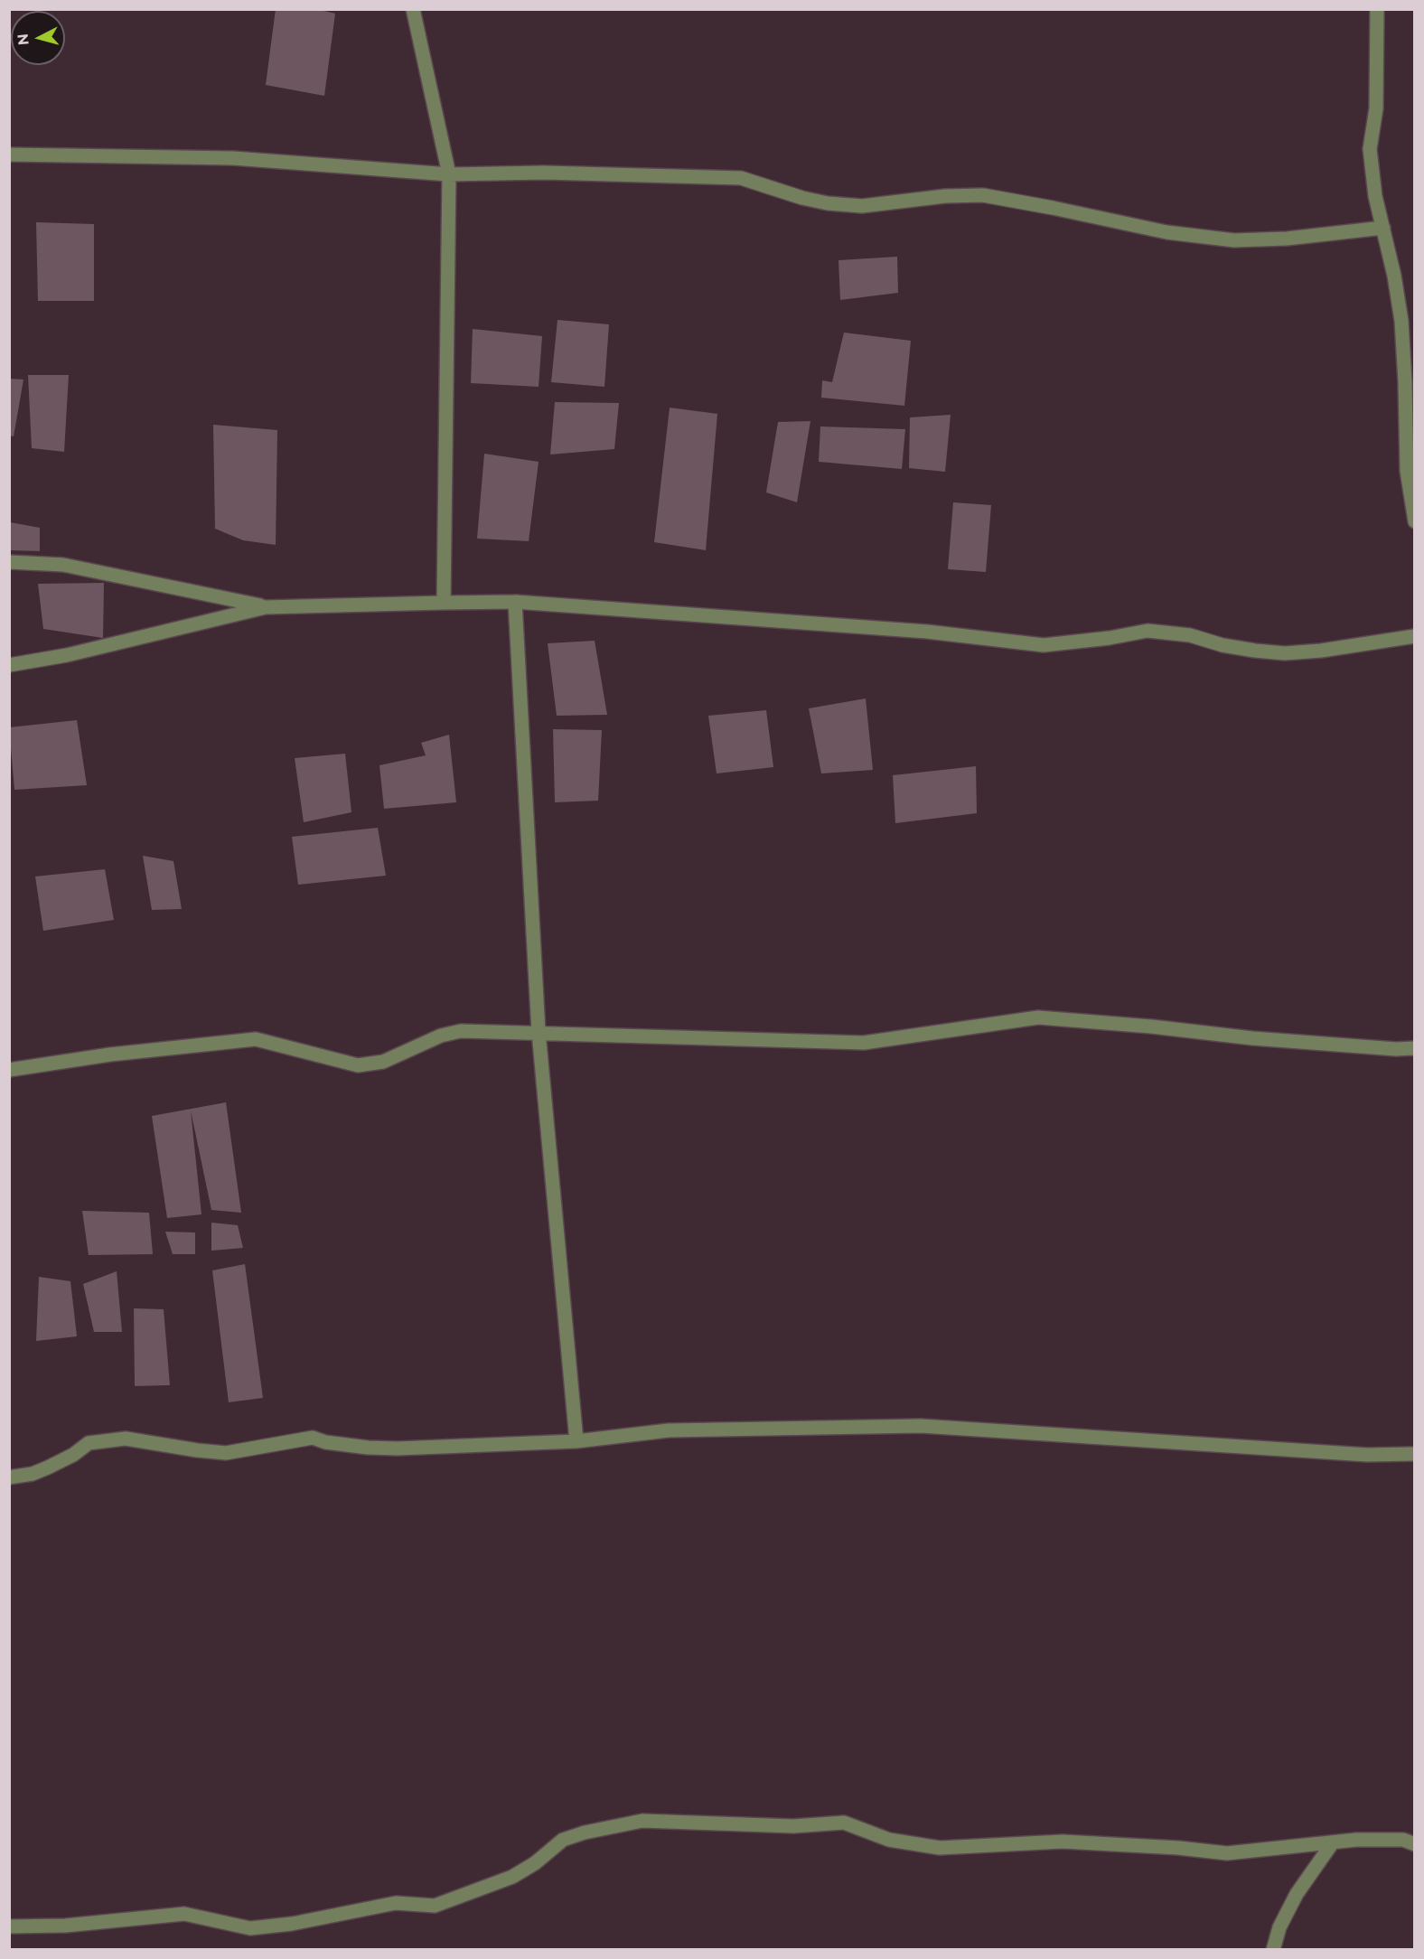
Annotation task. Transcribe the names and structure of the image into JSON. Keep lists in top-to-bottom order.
{
  "north": "left"
}
